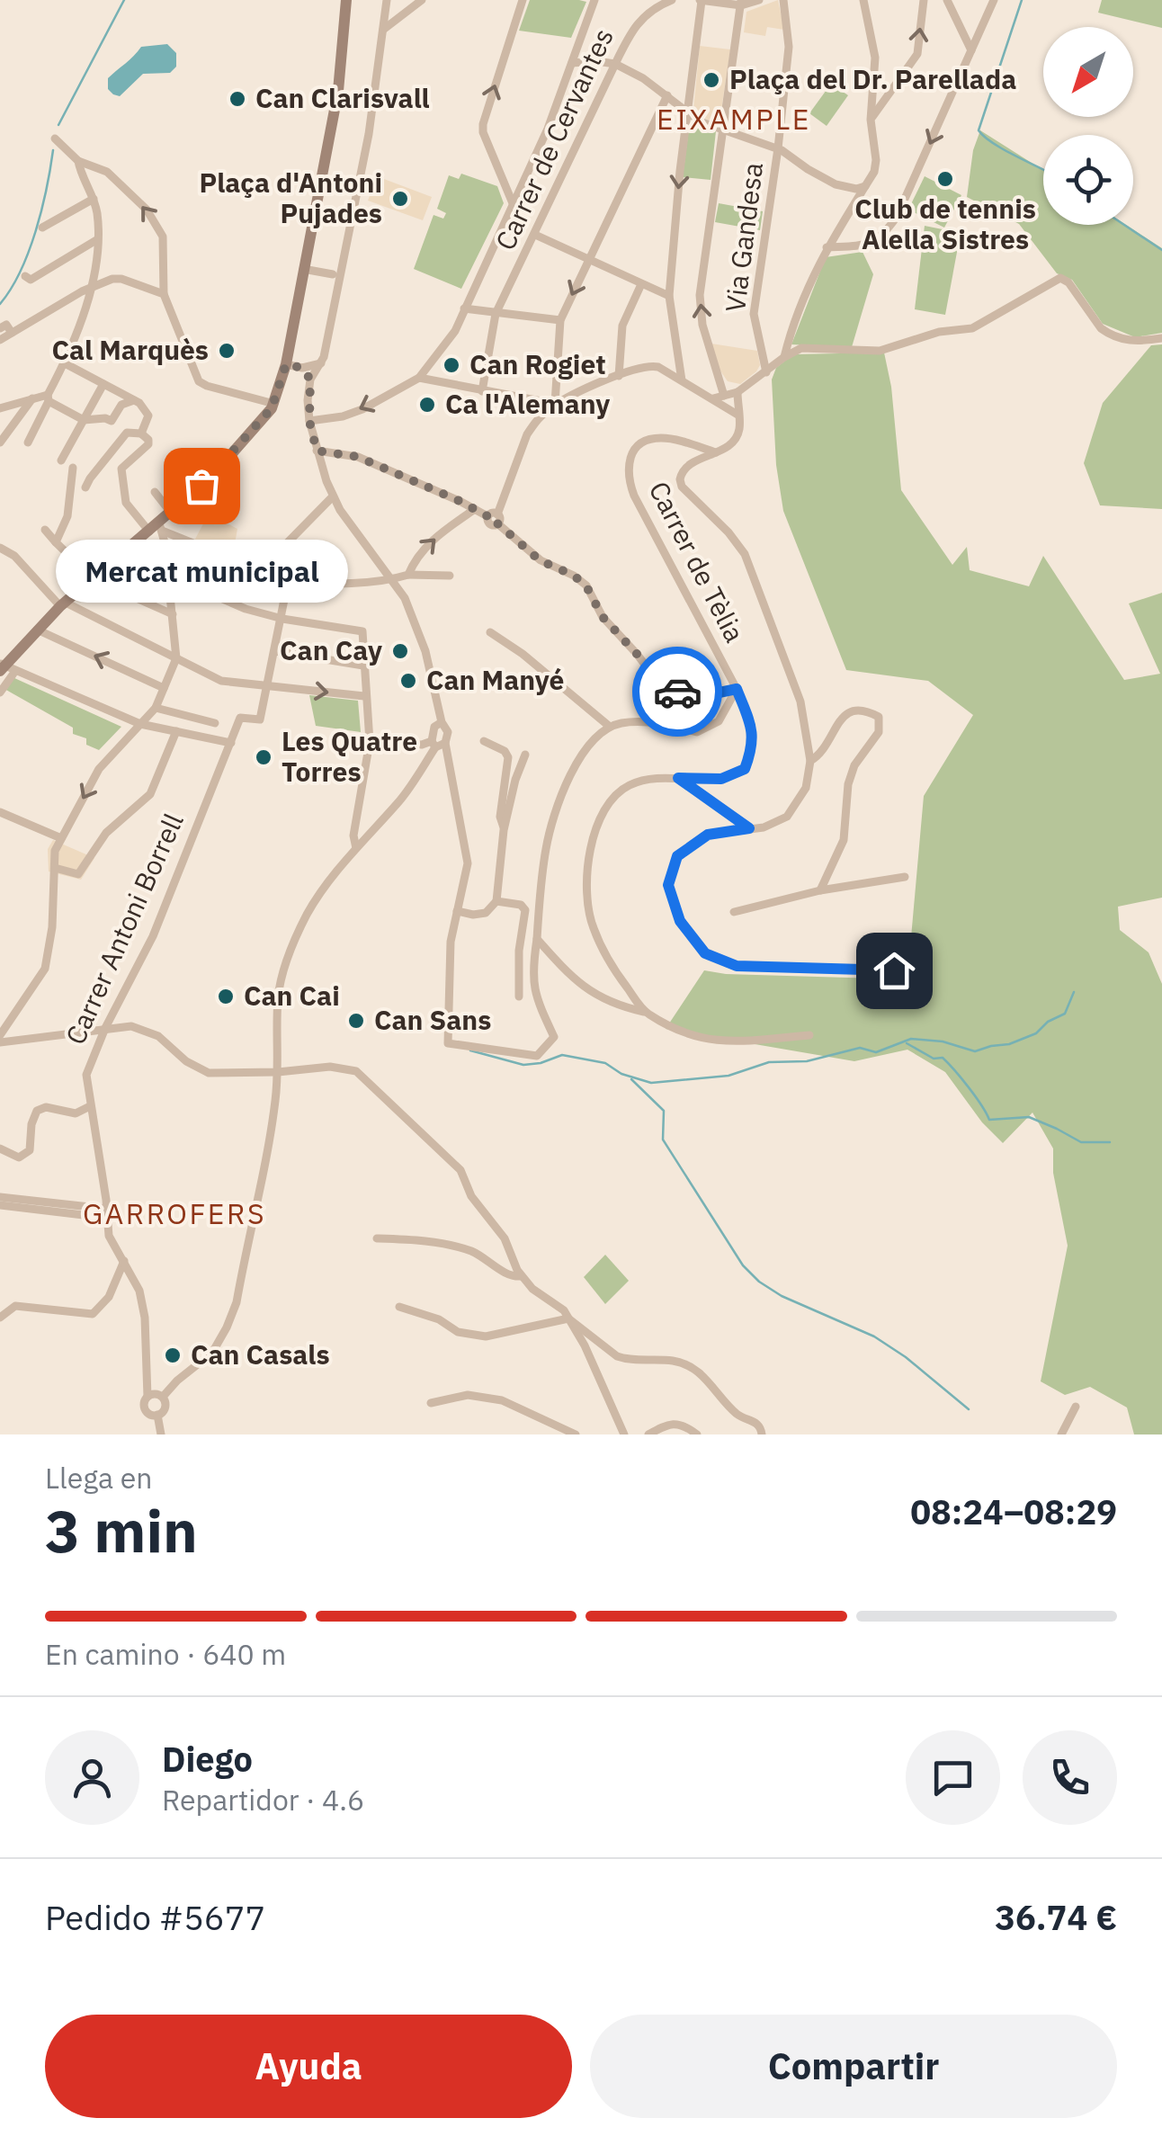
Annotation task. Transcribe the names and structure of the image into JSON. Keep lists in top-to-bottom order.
{
  "streets": {
    "street": [
      "Carrer de Cervantes",
      "Via Gandesa",
      "Carrer de Tèlia",
      "Carrer Antoni Borrell"
    ]
  },
  "districts": ["EIXAMPLE", "GARROFERS"],
  "places": [
    "Plaça del Dr. Parellada",
    "Can Clarisvall",
    "Club de tennis Alella Sistres",
    "Plaça d'Antoni Pujades",
    "Cal Marquès",
    "Can Rogiet",
    "Ca l'Alemany",
    "Mercat municipal",
    "Can Cay",
    "Can Manyé",
    "Les Quatre Torres",
    "Can Cai",
    "Can Sans",
    "Can Casals"
  ],
  "north": "bottom left",
  "page": {
    "bubble": "Mercat municipal",
    "heading": ["3 min", "Llega en", "08:24–08:29"],
    "panel": [
      "Diego",
      "Repartidor · 4.6",
      "Pedido #5677",
      "36.74 €"
    ],
    "bar": "En camino · 640 m",
    "buttons": ["Ayuda", "Compartir"]
  }
}
